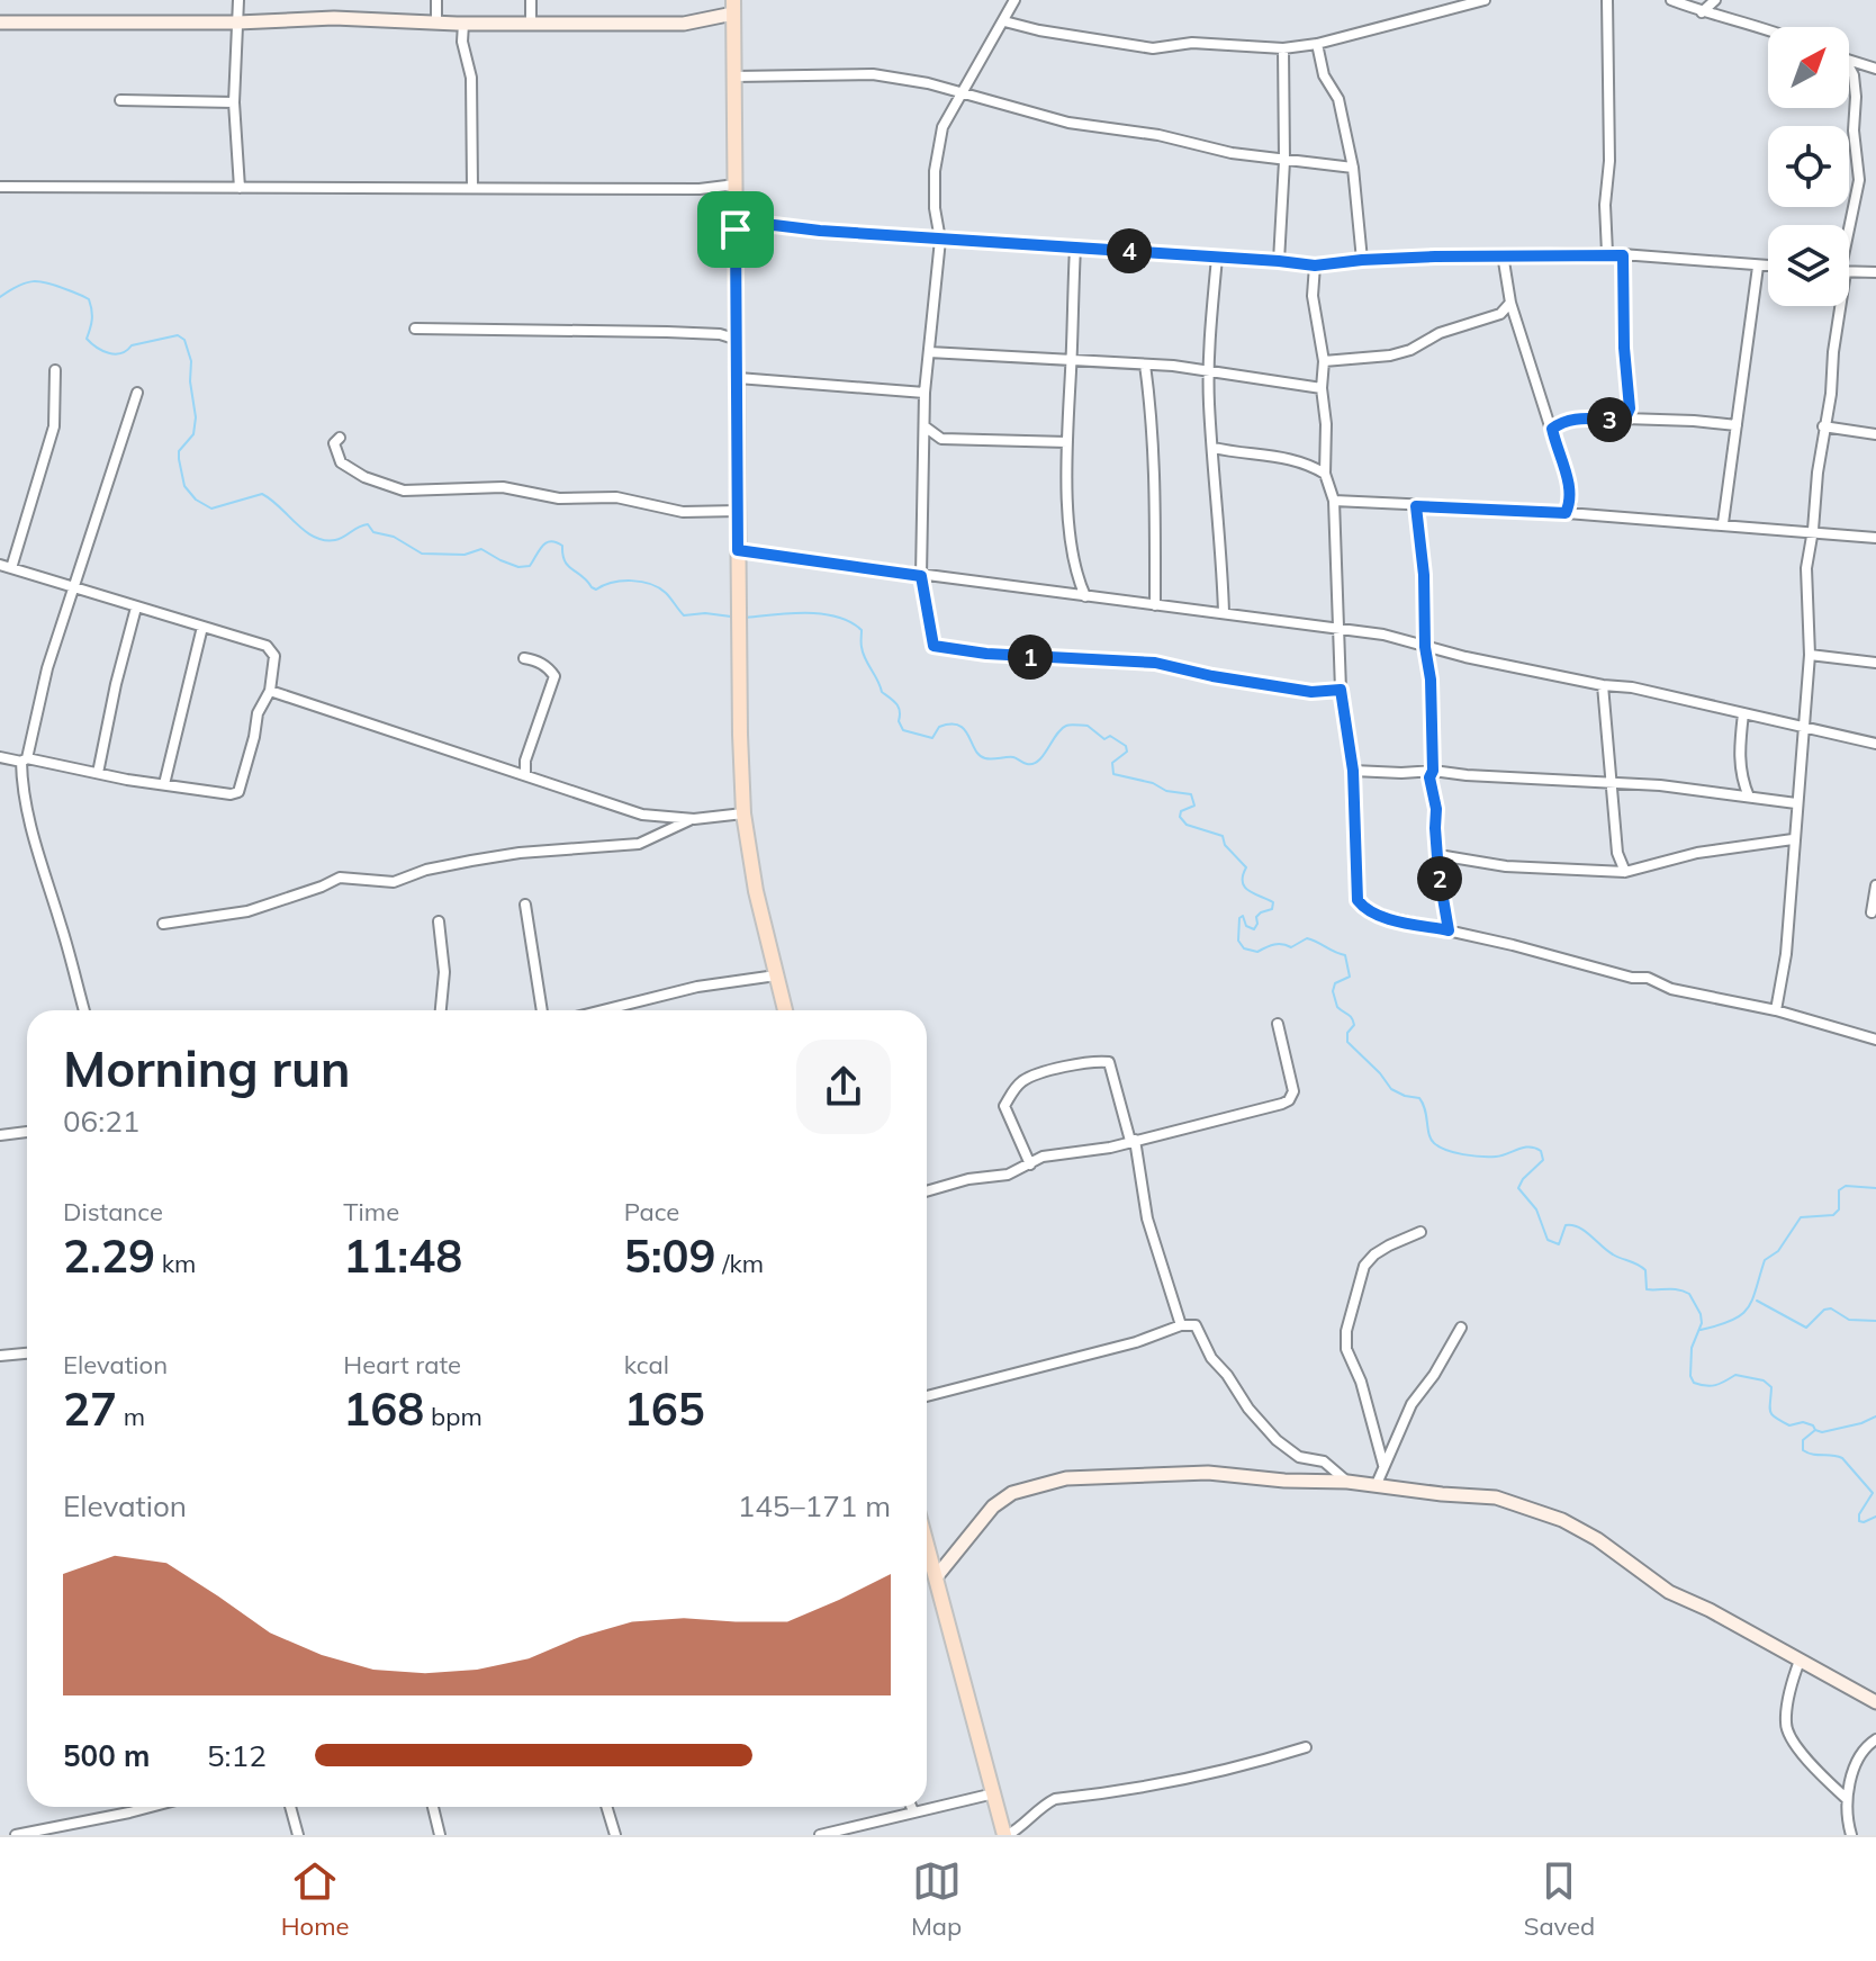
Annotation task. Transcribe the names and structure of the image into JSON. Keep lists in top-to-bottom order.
{
  "north": "top right",
  "page": {
    "pins": [
      "4",
      "3",
      "1",
      "2"
    ],
    "heading": ["Morning run", "06:21"],
    "stats": [
      ["Distance", "2.29 km"],
      ["Time", "11:48"],
      ["Pace", "5:09 /km"],
      ["Elevation", "27 m"],
      ["Heart rate", "168 bpm"],
      ["kcal", "165"]
    ],
    "chart": ["Elevation", "145–171 m"],
    "list": [
      {
        "name": "500 m",
        "note": "5:12"
      }
    ],
    "tabs": ["Home", "Map", "Saved"]
  }
}
